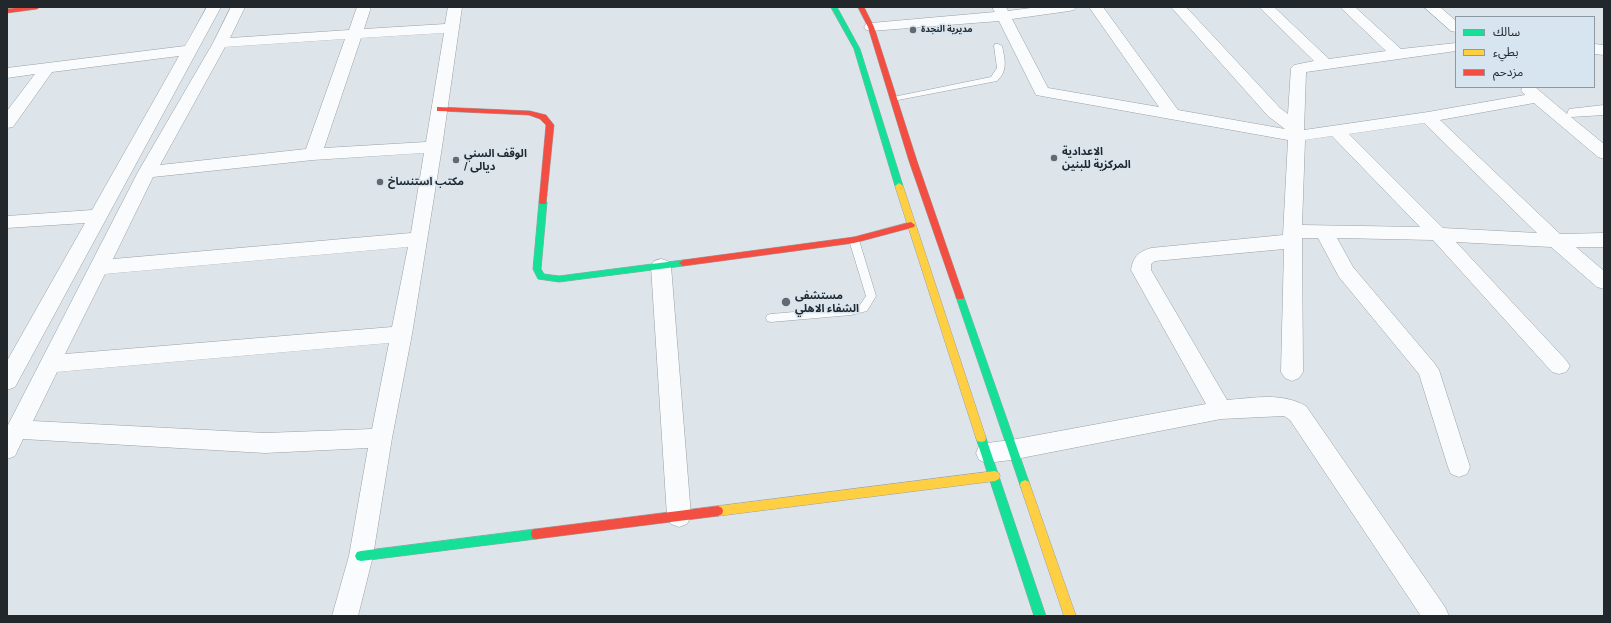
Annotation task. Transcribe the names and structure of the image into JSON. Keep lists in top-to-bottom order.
{
  "places": [
    "مديرية النجدة",
    "الاعدادية المركزية للبنين",
    "الوقف السني / ديالى",
    "مكتب استنساخ",
    "مستشفى الشفاء الاهلي"
  ],
  "legend": ["سالك", "بطيء", "مزدحم"]
}
